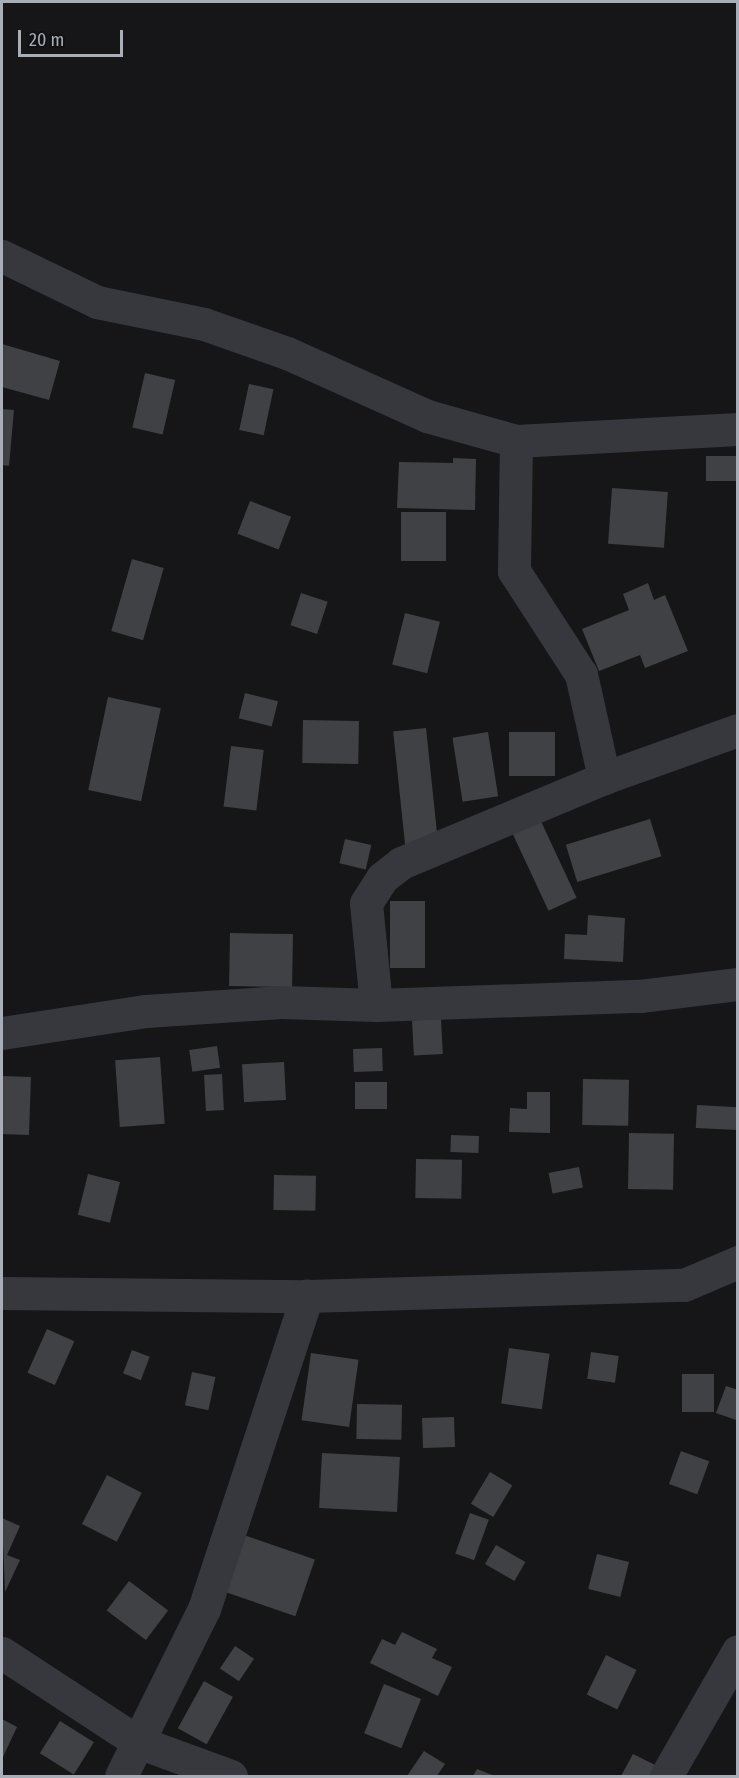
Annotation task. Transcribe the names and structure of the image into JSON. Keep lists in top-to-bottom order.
{
  "scale_bar": "20 m"
}
